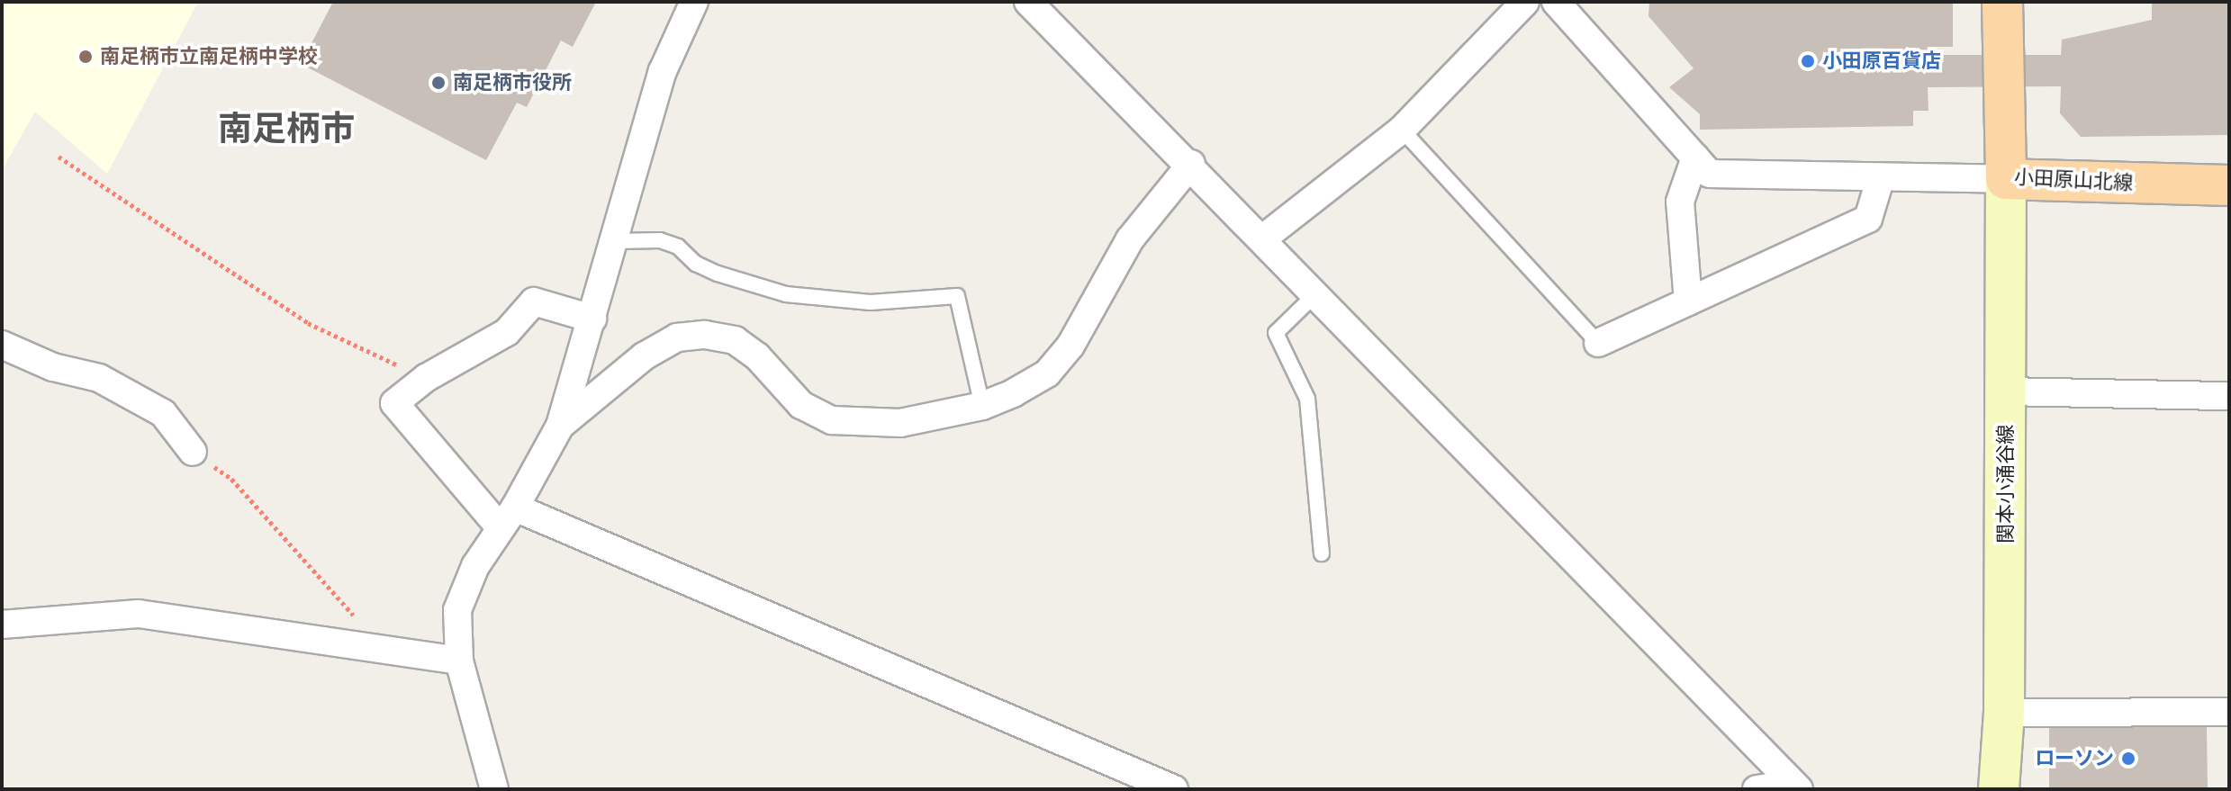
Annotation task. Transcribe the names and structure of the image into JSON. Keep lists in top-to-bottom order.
{
  "streets": {
    "main road": ["小田原山北線", "関本小涌谷線"]
  },
  "crossings": [
    ["小田原山北線", "関本小涌谷線"]
  ],
  "districts": ["南足柄市"],
  "places": [
    "南足柄市立南足柄中学校",
    "小田原百貨店",
    "南足柄市役所",
    "ローソン"
  ]
}
